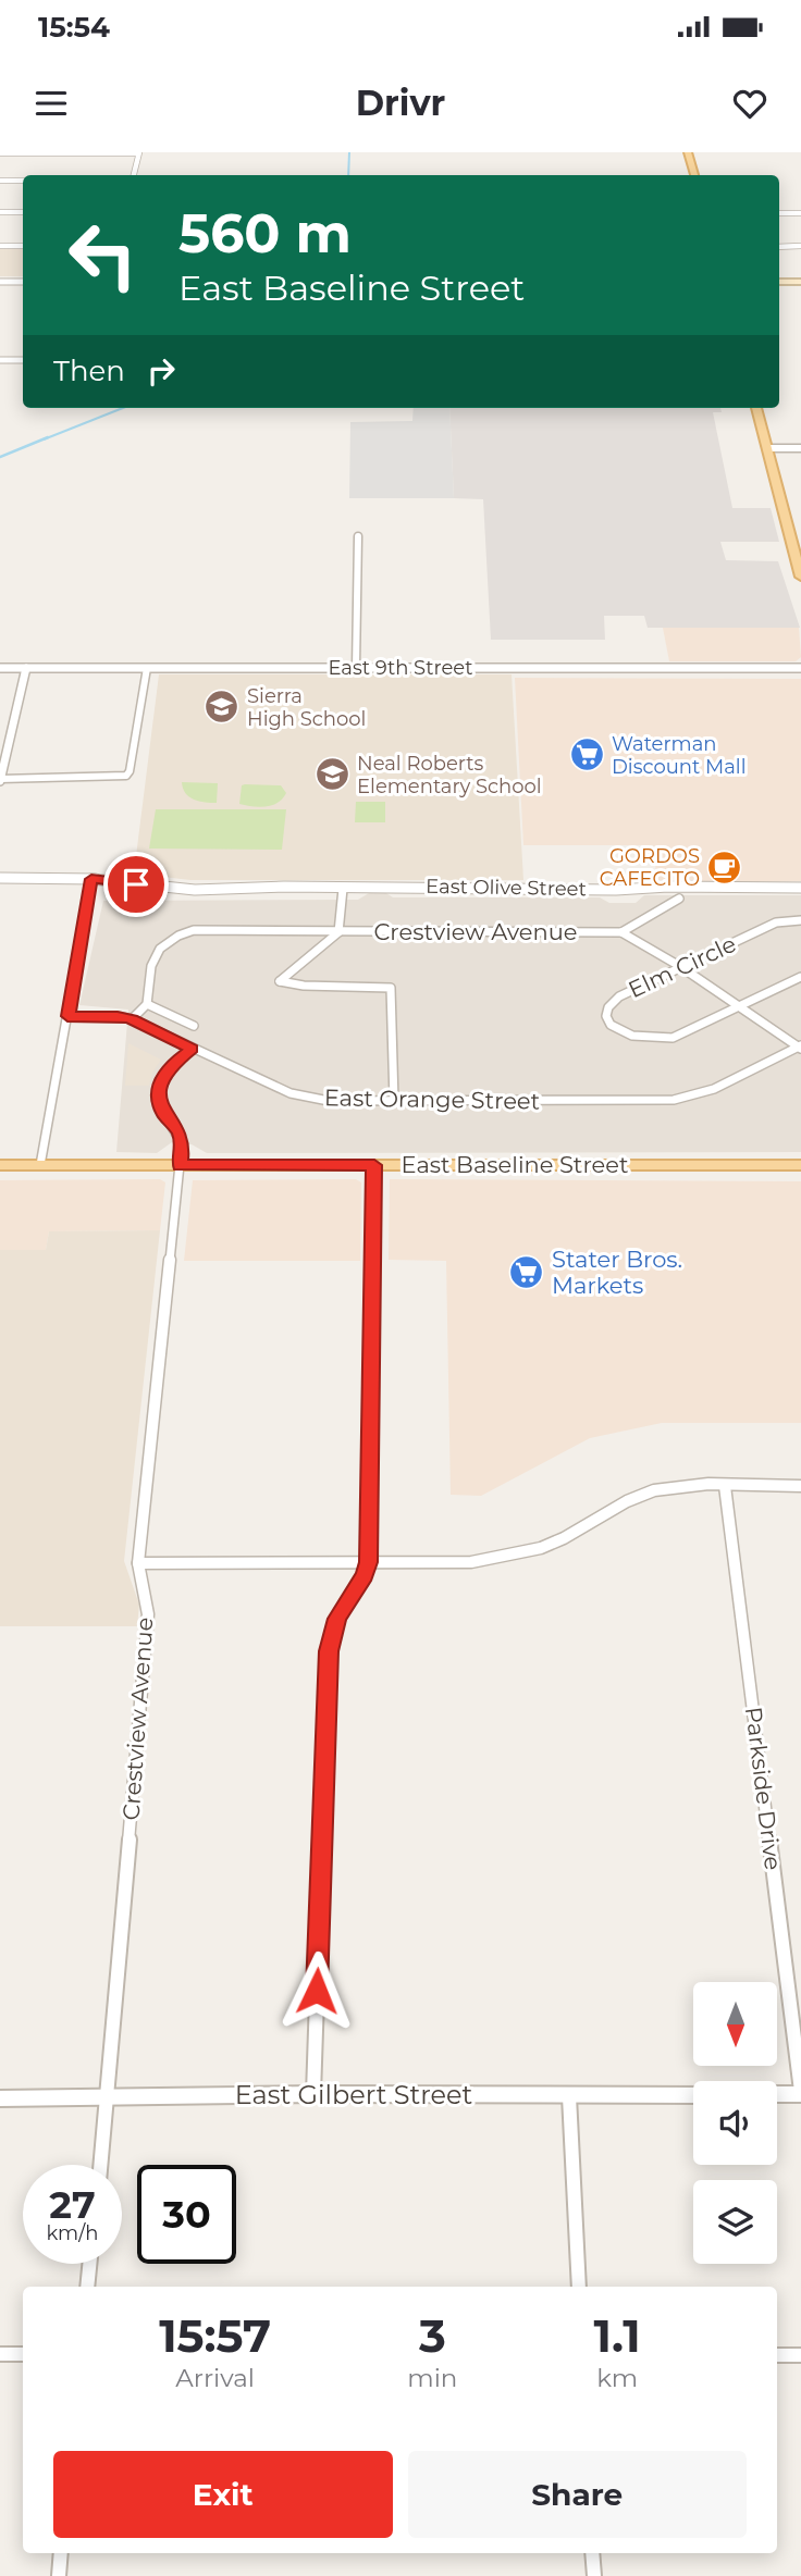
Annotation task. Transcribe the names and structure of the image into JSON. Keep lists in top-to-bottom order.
{
  "streets": {
    "main road": ["East Baseline Street"],
    "street": [
      "East 9th Street",
      "East Olive Street",
      "Crestview Avenue",
      "Elm Circle",
      "East Orange Street",
      "Parkside Drive",
      "East Gilbert Street"
    ]
  },
  "crossings": [
    ["Crestview Avenue", "East Orange Street"],
    ["Crestview Avenue", "East Baseline Street"],
    ["Crestview Avenue", "East Gilbert Street"]
  ],
  "places": {
    "school or university": ["Sierra High School", "Neal Roberts Elementary School"],
    "supermarket": ["Waterman Discount Mall", "Stater Bros. Markets"],
    "cafe": ["GORDOS CAFECITO"]
  },
  "north": "bottom",
  "page": {
    "status": "15:54",
    "header": "Drivr",
    "turn": ["560 m", "East Baseline Street"],
    "then": "Then",
    "speed": "27 km/h",
    "limit": "30",
    "eta": [
      "15:57",
      "Arrival",
      "3",
      "min",
      "1.1",
      "km"
    ],
    "buttons": ["Exit", "Share"]
  }
}
